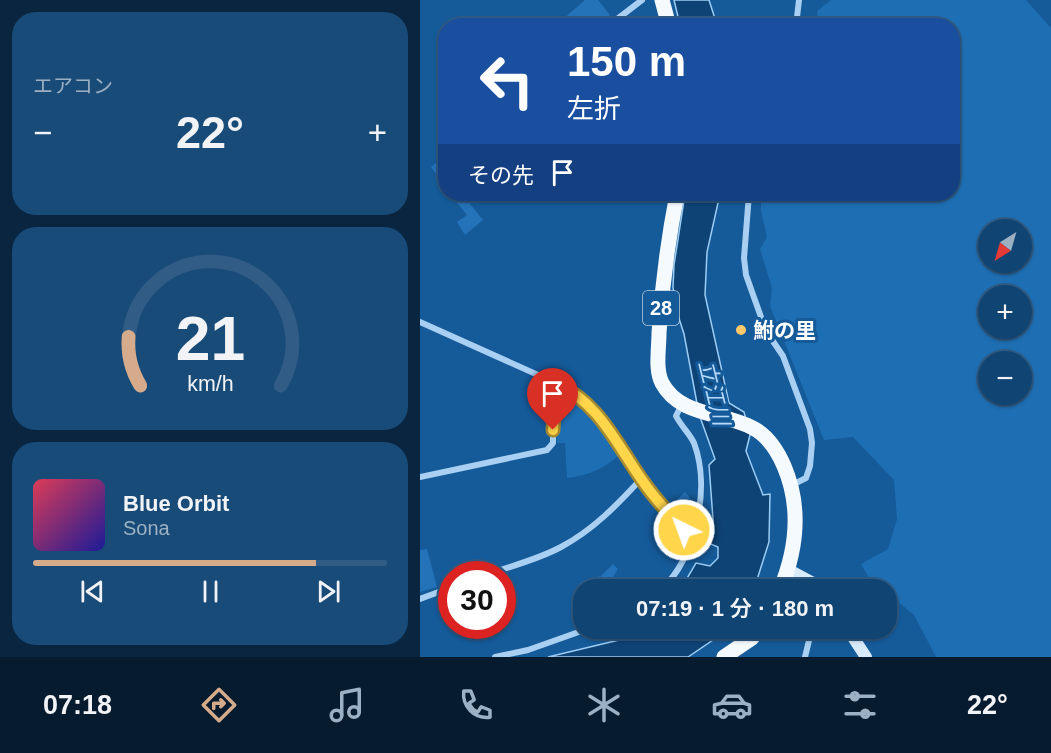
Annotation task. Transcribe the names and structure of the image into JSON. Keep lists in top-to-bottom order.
{
  "streets": {
    "main road": ["28"]
  },
  "water": ["立江川"],
  "places": ["鮒の里"],
  "north": "bottom left",
  "page": {
    "tile": "エアコン",
    "turn": ["150 m", "左折"],
    "heat": ["−", "22°", "+"],
    "then": "その先",
    "map_buttons": ["+", "−"],
    "song": ["Blue Orbit", "Sona"],
    "limit": "30",
    "trip": "07:19 · 1 分 · 180 m",
    "tabs": ["07:18", "22°"],
    "gauge": ["21", "km/h"]
  }
}
